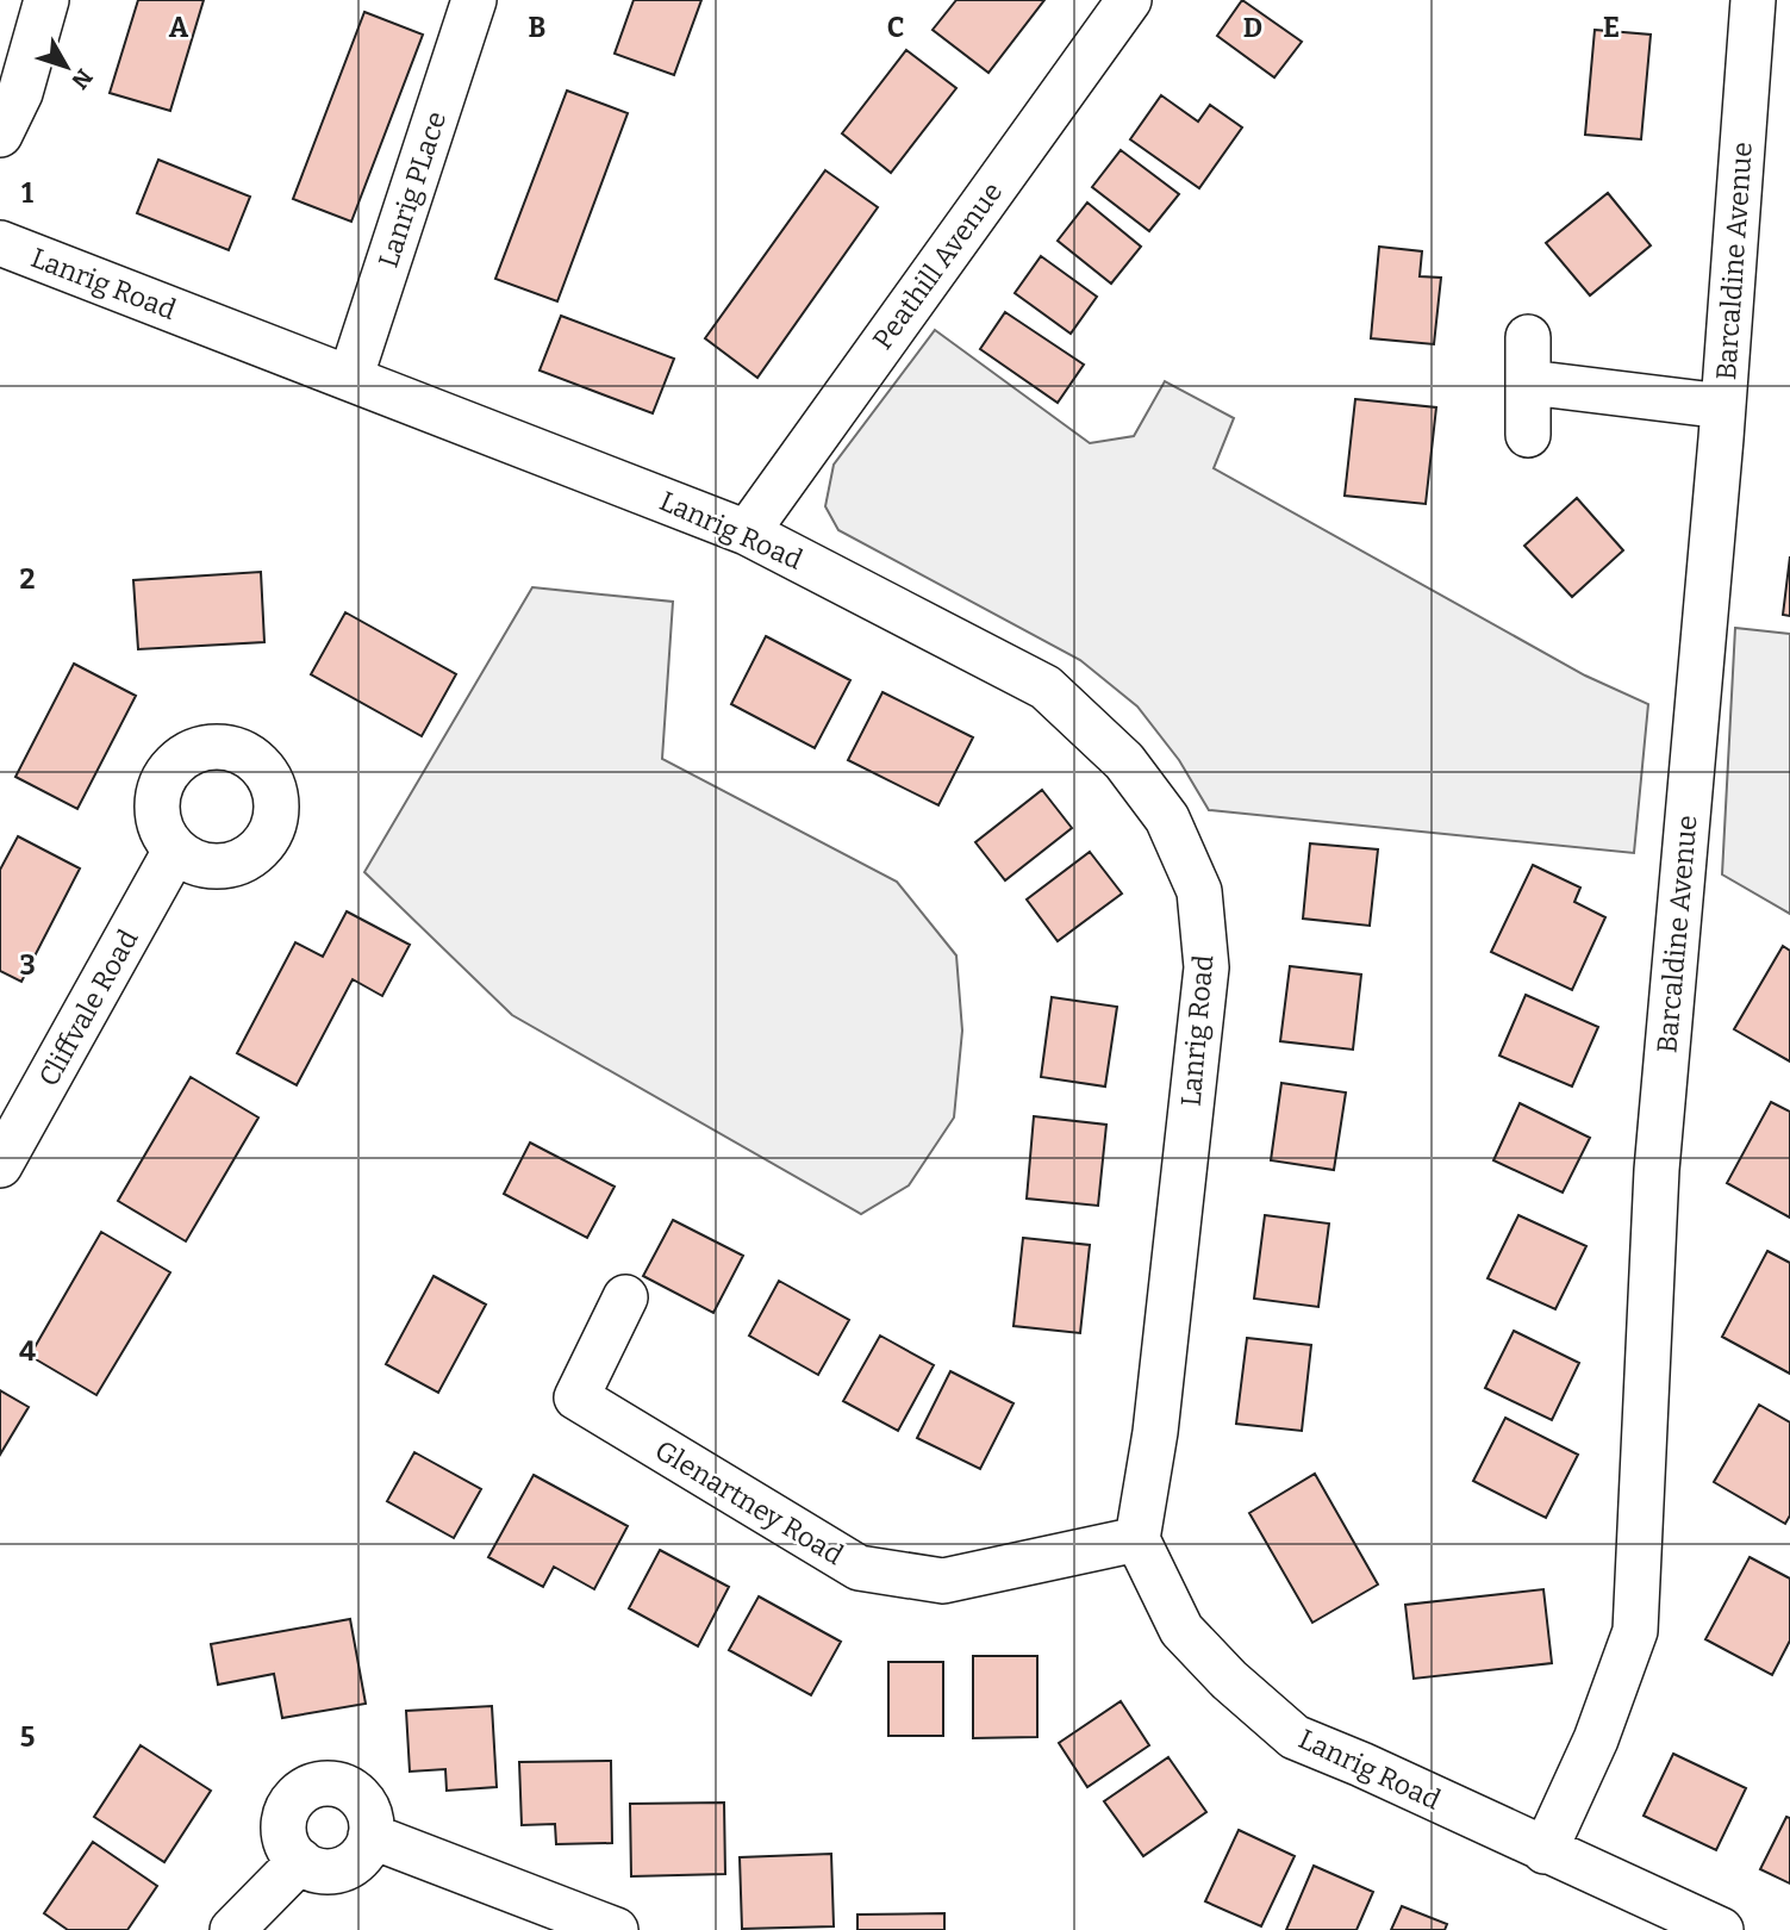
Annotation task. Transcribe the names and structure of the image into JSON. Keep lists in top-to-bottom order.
{
  "streets": {
    "street": [
      "Lanrig PLace",
      "Barcaldine Avenue",
      "Peathill Avenue",
      "Lanrig Road",
      "Cliffvale Road",
      "Glenartney Road"
    ]
  },
  "crossings": [
    ["Lanrig PLace", "Lanrig Road"],
    ["Barcaldine Avenue", "Lanrig Road"],
    ["Peathill Avenue", "Lanrig Road"],
    ["Lanrig Road", "Glenartney Road"]
  ],
  "north": "bottom right",
  "grid": {
    "columns": [
      "A",
      "B",
      "C",
      "D",
      "E"
    ],
    "rows": [
      "1",
      "2",
      "3",
      "4",
      "5"
    ]
  }
}
